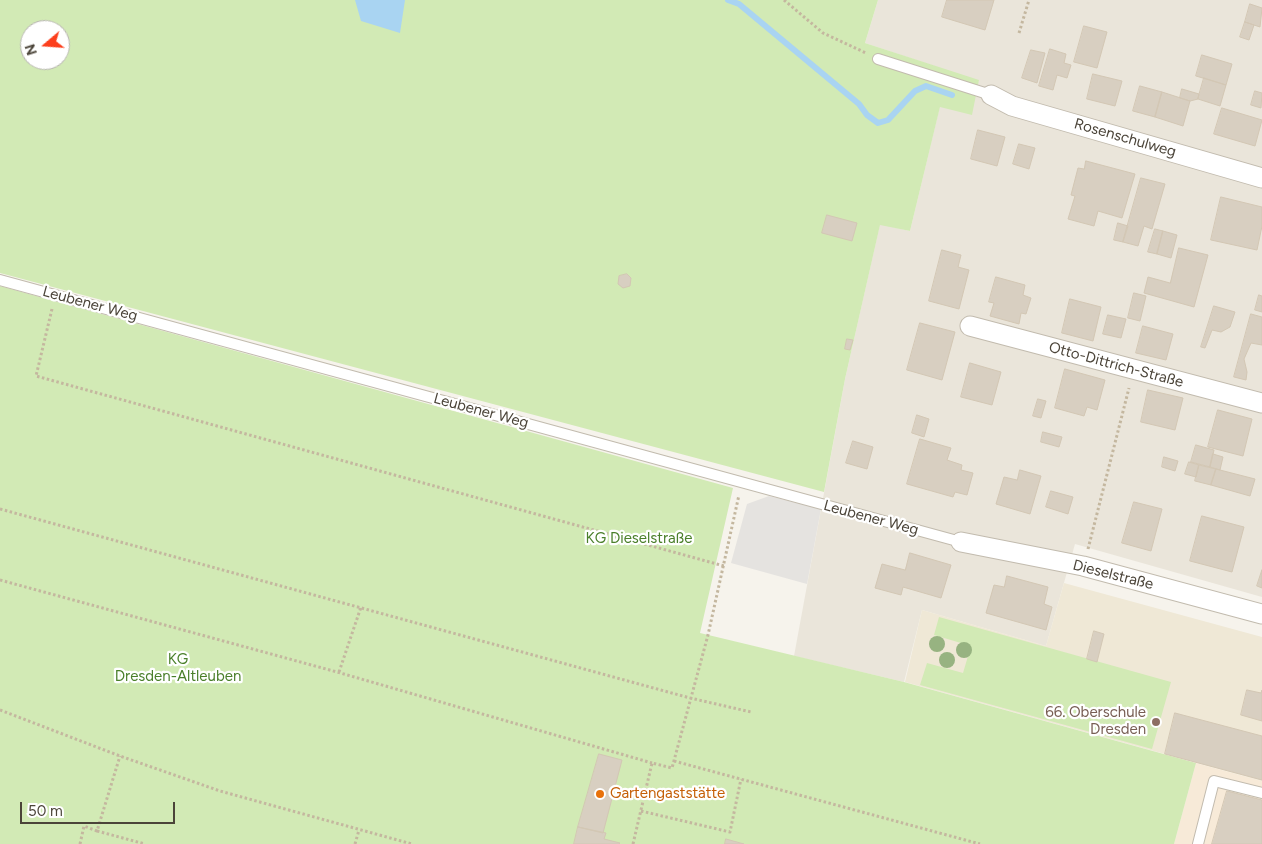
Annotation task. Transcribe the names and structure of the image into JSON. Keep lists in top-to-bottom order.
{
  "streets": {
    "street": ["Rosenschulweg", "Otto-Dittrich-Straße", "Dieselstraße"],
    "lane": ["Leubener Weg"]
  },
  "crossings": [
    ["Leubener Weg", "Dieselstraße"]
  ],
  "parks": ["KG Dieselstraße", "KG Dresden-Altleuben"],
  "places": ["66. Oberschule Dresden", "Gartengaststätte"],
  "scale_bar": "50 m",
  "north": "left"
}
